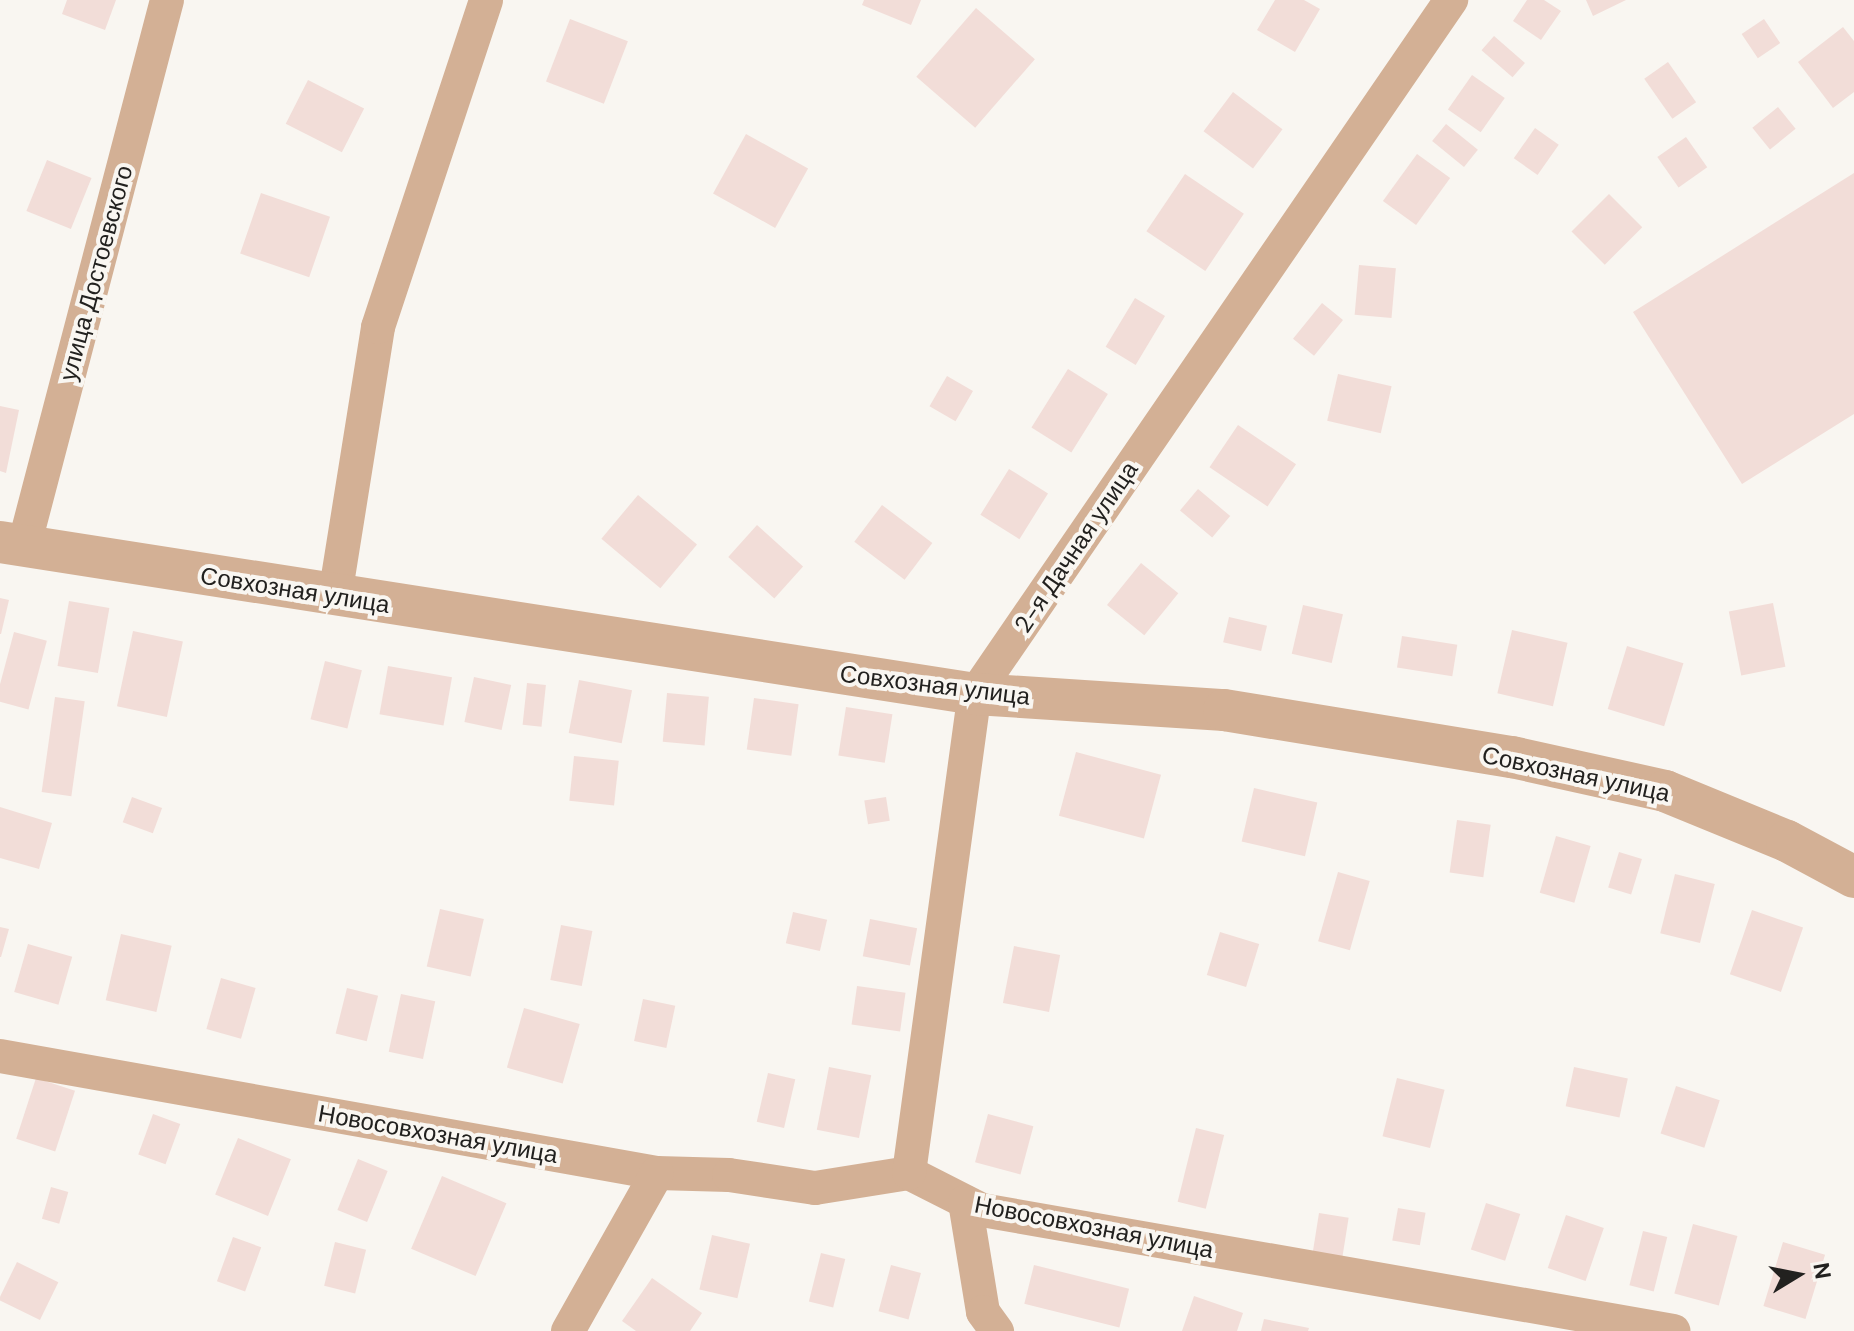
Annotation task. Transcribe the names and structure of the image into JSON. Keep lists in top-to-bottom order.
{
  "streets": {
    "street": [
      "улица Достоевского",
      "2-я Дачная улица",
      "Совхозная улица",
      "Новосовхозная улица"
    ]
  },
  "crossings": [
    ["улица Достоевского", "Совхозная улица"],
    ["2-я Дачная улица", "Совхозная улица"],
    ["2-я Дачная улица", "Новосовхозная улица"]
  ],
  "north": "right"
}
